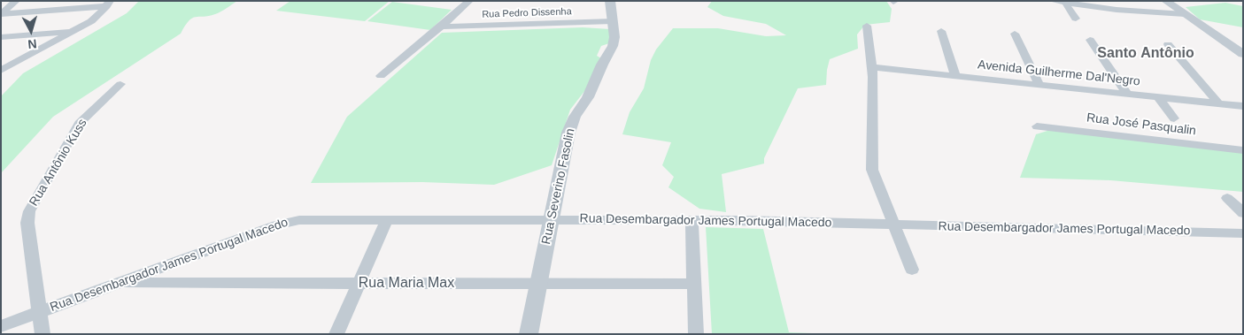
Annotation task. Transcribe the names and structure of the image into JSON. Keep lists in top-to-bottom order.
{
  "streets": {
    "street": [
      "Rua Pedro Dissenha",
      "Avenida Guilherme Dal'Negro",
      "Rua José Pasqualin",
      "Rua Antônio Kuss",
      "Rua Severino Fasolin",
      "Rua Desembargador James Portugal Macedo",
      "Rua Maria Max"
    ]
  },
  "crossings": [
    ["Rua Pedro Dissenha", "Rua Severino Fasolin"],
    ["Rua Antônio Kuss", "Rua Desembargador James Portugal Macedo"],
    ["Rua Severino Fasolin", "Rua Desembargador James Portugal Macedo"],
    ["Rua Severino Fasolin", "Rua Maria Max"],
    ["Rua Desembargador James Portugal Macedo", "Rua Maria Max"]
  ],
  "districts": ["Santo Antônio"],
  "north": "bottom"
}
